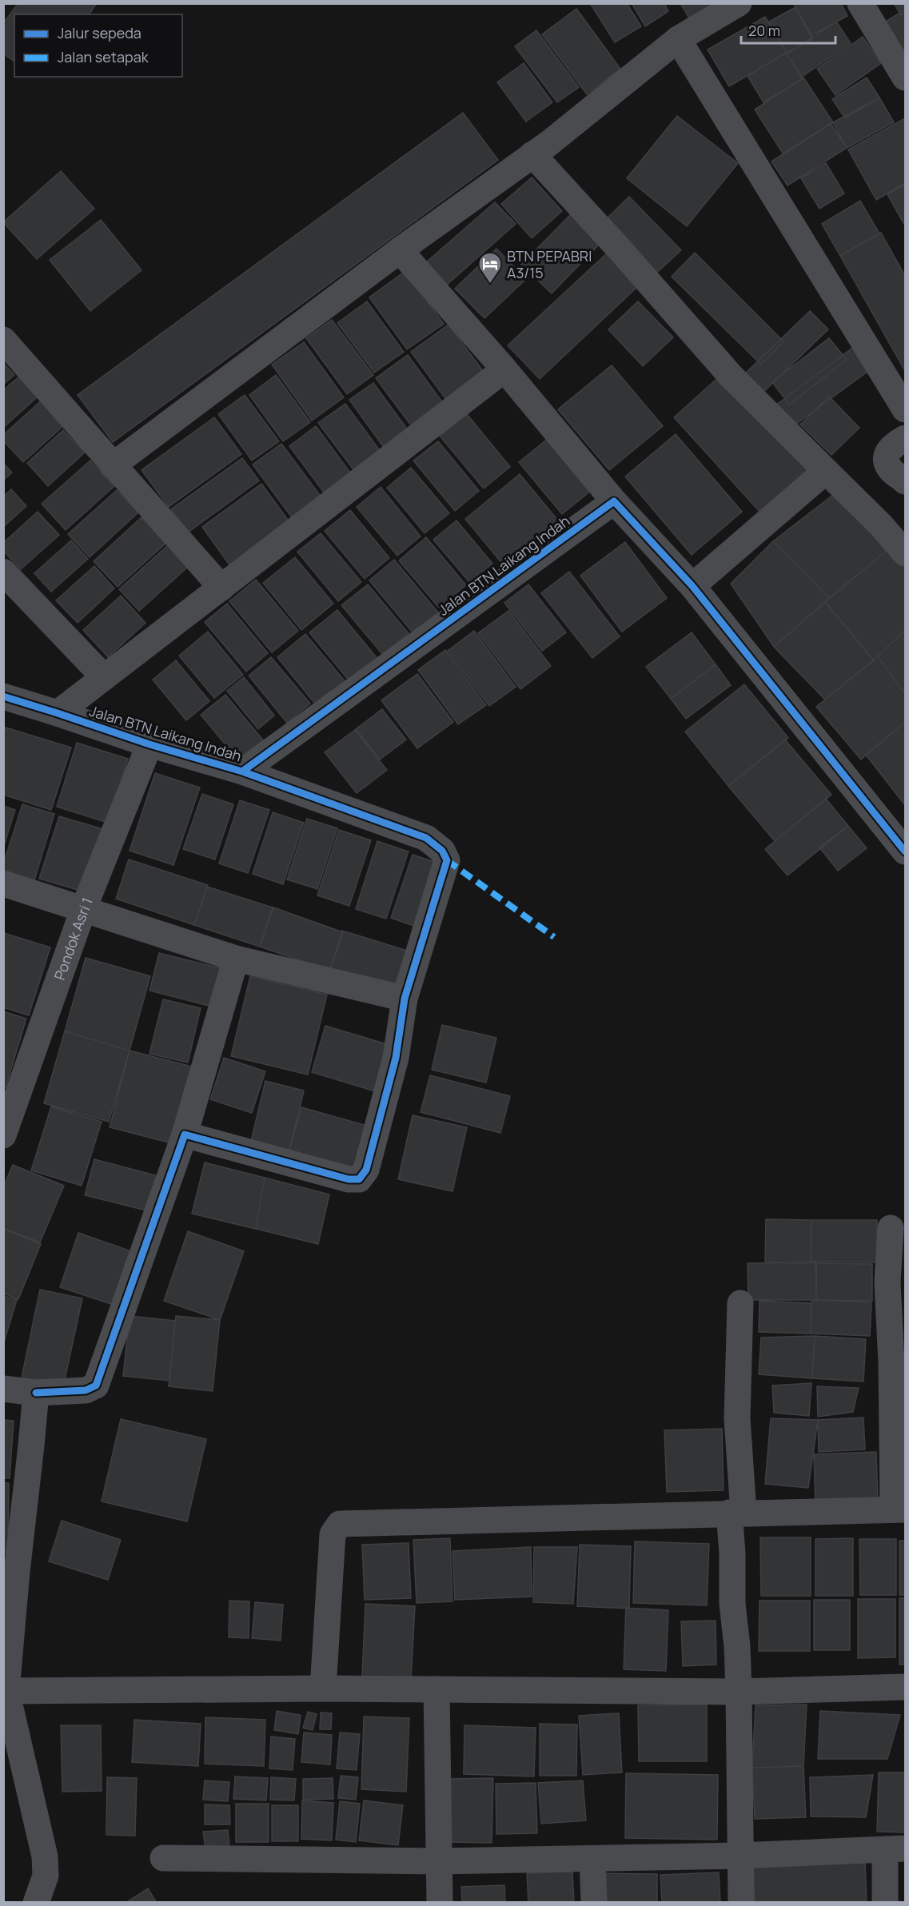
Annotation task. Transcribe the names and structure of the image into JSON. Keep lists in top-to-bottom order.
{
  "streets": {
    "street": ["Jalan BTN Laikang Indah", "Pondok Asri 1"]
  },
  "crossings": [
    ["Jalan BTN Laikang Indah", "Pondok Asri 1"]
  ],
  "places": {
    "hotel": ["BTN PEPABRI A3/15"]
  },
  "legend": ["Jalur sepeda", "Jalan setapak"],
  "scale_bar": "20 m"
}
